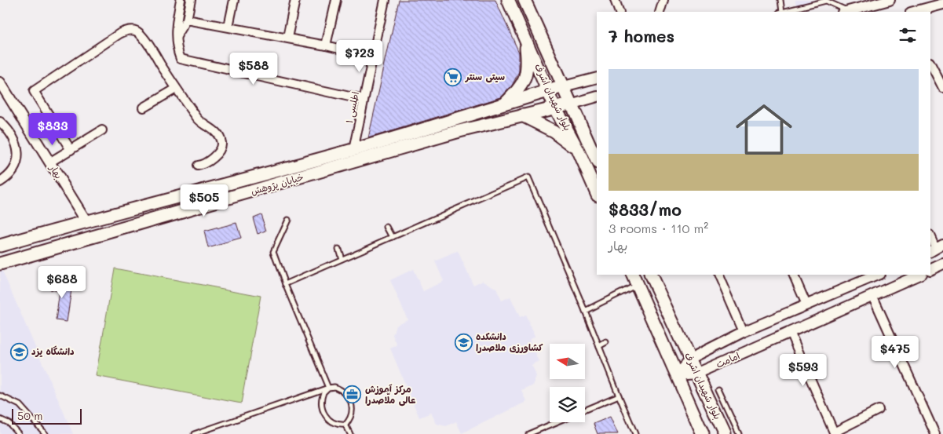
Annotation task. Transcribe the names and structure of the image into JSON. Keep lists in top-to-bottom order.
{
  "streets": {
    "main road": ["بلوار شهیدان اشرف", "خیابان پژوهش"],
    "street": ["اطلسی ۱", "بهار", "امامت"]
  },
  "crossings": [
    ["بلوار شهیدان اشرف", "خیابان پژوهش"],
    ["بلوار شهیدان اشرف", "امامت"],
    ["اطلسی ۱", "خیابان پژوهش"],
    ["بهار", "خیابان پژوهش"]
  ],
  "places": {
    "supermarket": ["سیتی سنتر"],
    "school or university": ["دانشکده کشاورزی ملاصدرا", "دانشگاه یزد"],
    "office": ["مرکز آموزش عالی ملّاصدرا"]
  },
  "scale_bar": "50 m",
  "north": "left",
  "page": {
    "heading": "7 homes",
    "price": [
      "$723",
      "$588",
      "$833",
      "$505",
      "$688",
      "$475",
      "$593"
    ],
    "list": [
      {
        "name": "$833/mo",
        "note": "3 rooms · 110 m² · بهار"
      }
    ],
    "scale": "50 m"
  }
}
